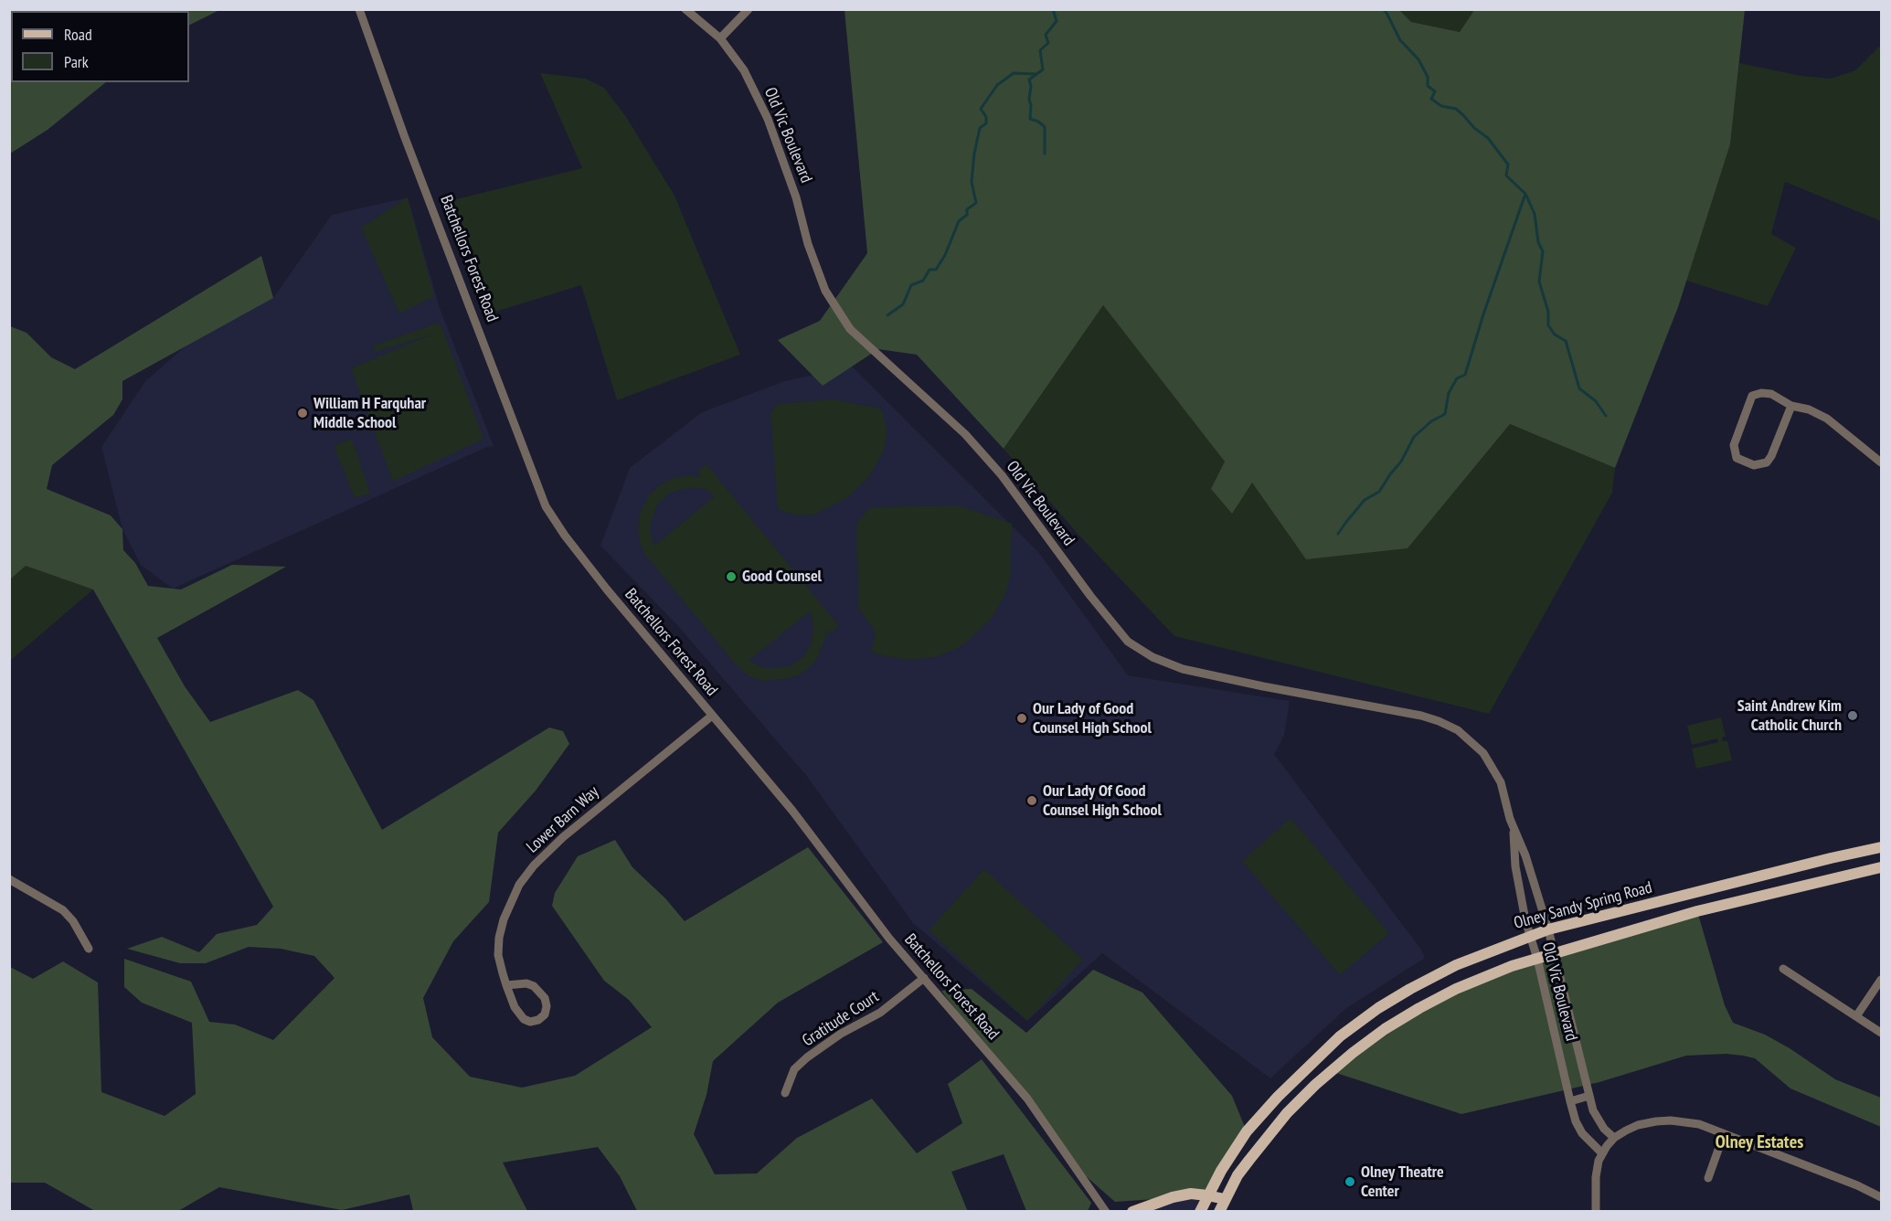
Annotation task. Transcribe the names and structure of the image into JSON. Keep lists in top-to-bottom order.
{
  "streets": {
    "main road": ["Olney Sandy Spring Road"],
    "street": [
      "Old Vic Boulevard",
      "Batchellors Forest Road",
      "Lower Barn Way",
      "Gratitude Court"
    ]
  },
  "crossings": [
    ["Old Vic Boulevard", "Olney Sandy Spring Road"],
    ["Batchellors Forest Road", "Lower Barn Way"],
    ["Batchellors Forest Road", "Gratitude Court"]
  ],
  "districts": ["Olney Estates"],
  "places": [
    "William H Farquhar Middle School",
    "Good Counsel",
    "Saint Andrew Kim Catholic Church",
    "Our Lady of Good Counsel High School",
    "Our Lady Of Good Counsel High School",
    "Olney Theatre Center"
  ],
  "legend": ["Road", "Park"]
}
